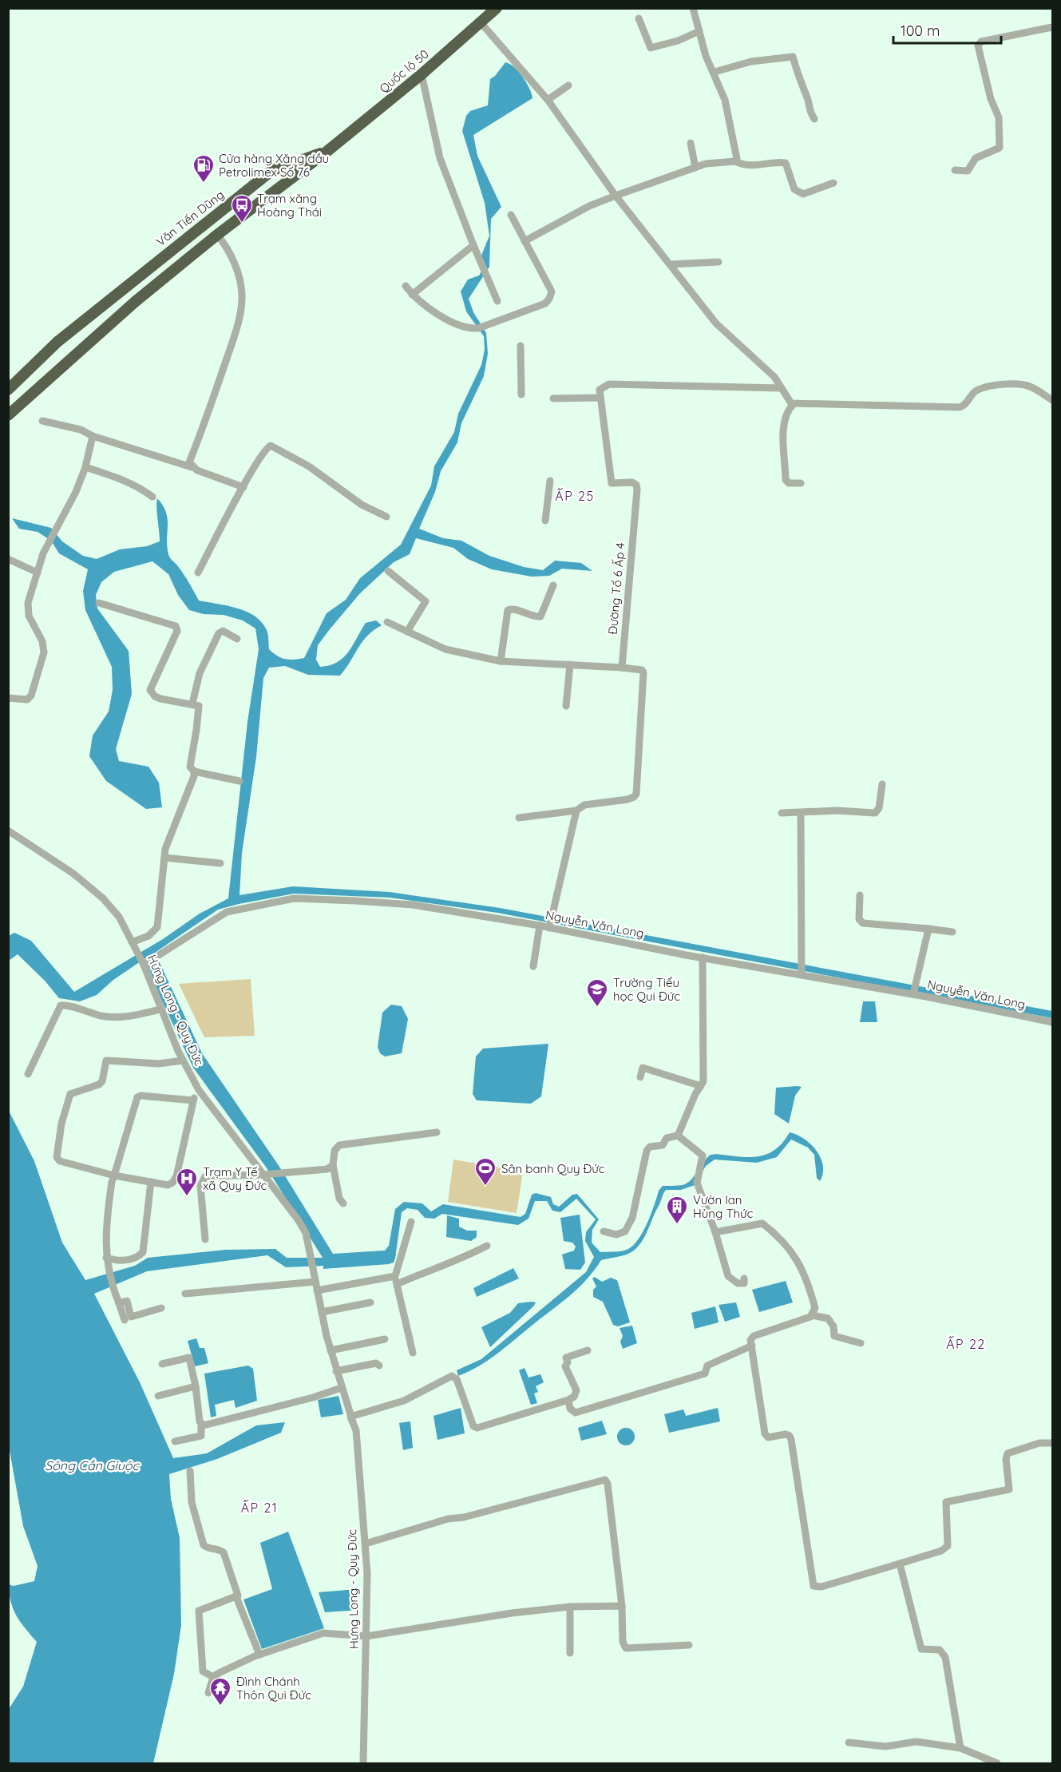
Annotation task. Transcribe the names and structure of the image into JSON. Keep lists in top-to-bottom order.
{
  "streets": {
    "highway": ["Quốc lộ 50", "Văn Tiến Dũng"],
    "street": ["Đường Tổ 6 Ấp 4", "Nguyễn Văn Long", "Hưng Long - Quy Đức"]
  },
  "crossings": [
    ["Quốc lộ 50", "Văn Tiến Dũng"],
    ["Nguyễn Văn Long", "Hưng Long - Quy Đức"]
  ],
  "districts": ["ẤP 25", "ẤP 22", "ẤP 21"],
  "water": ["Sông Cần Giuộc"],
  "places": {
    "fuel station": ["Cửa hàng Xăng dầu Petrolimex Số 76"],
    "bus stop": ["Trạm xăng Hoàng Thái"],
    "school or university": ["Trường Tiểu học Qui Đức"],
    "sports": ["Sân banh Quy Đức"],
    "hospital": ["Trạm Y Tế xã Quy Đức"],
    "building": ["Vườn lan Hùng Thức"],
    "temple": ["Đình Chánh Thôn Qui Đức"]
  },
  "scale_bar": "100 m"
}
